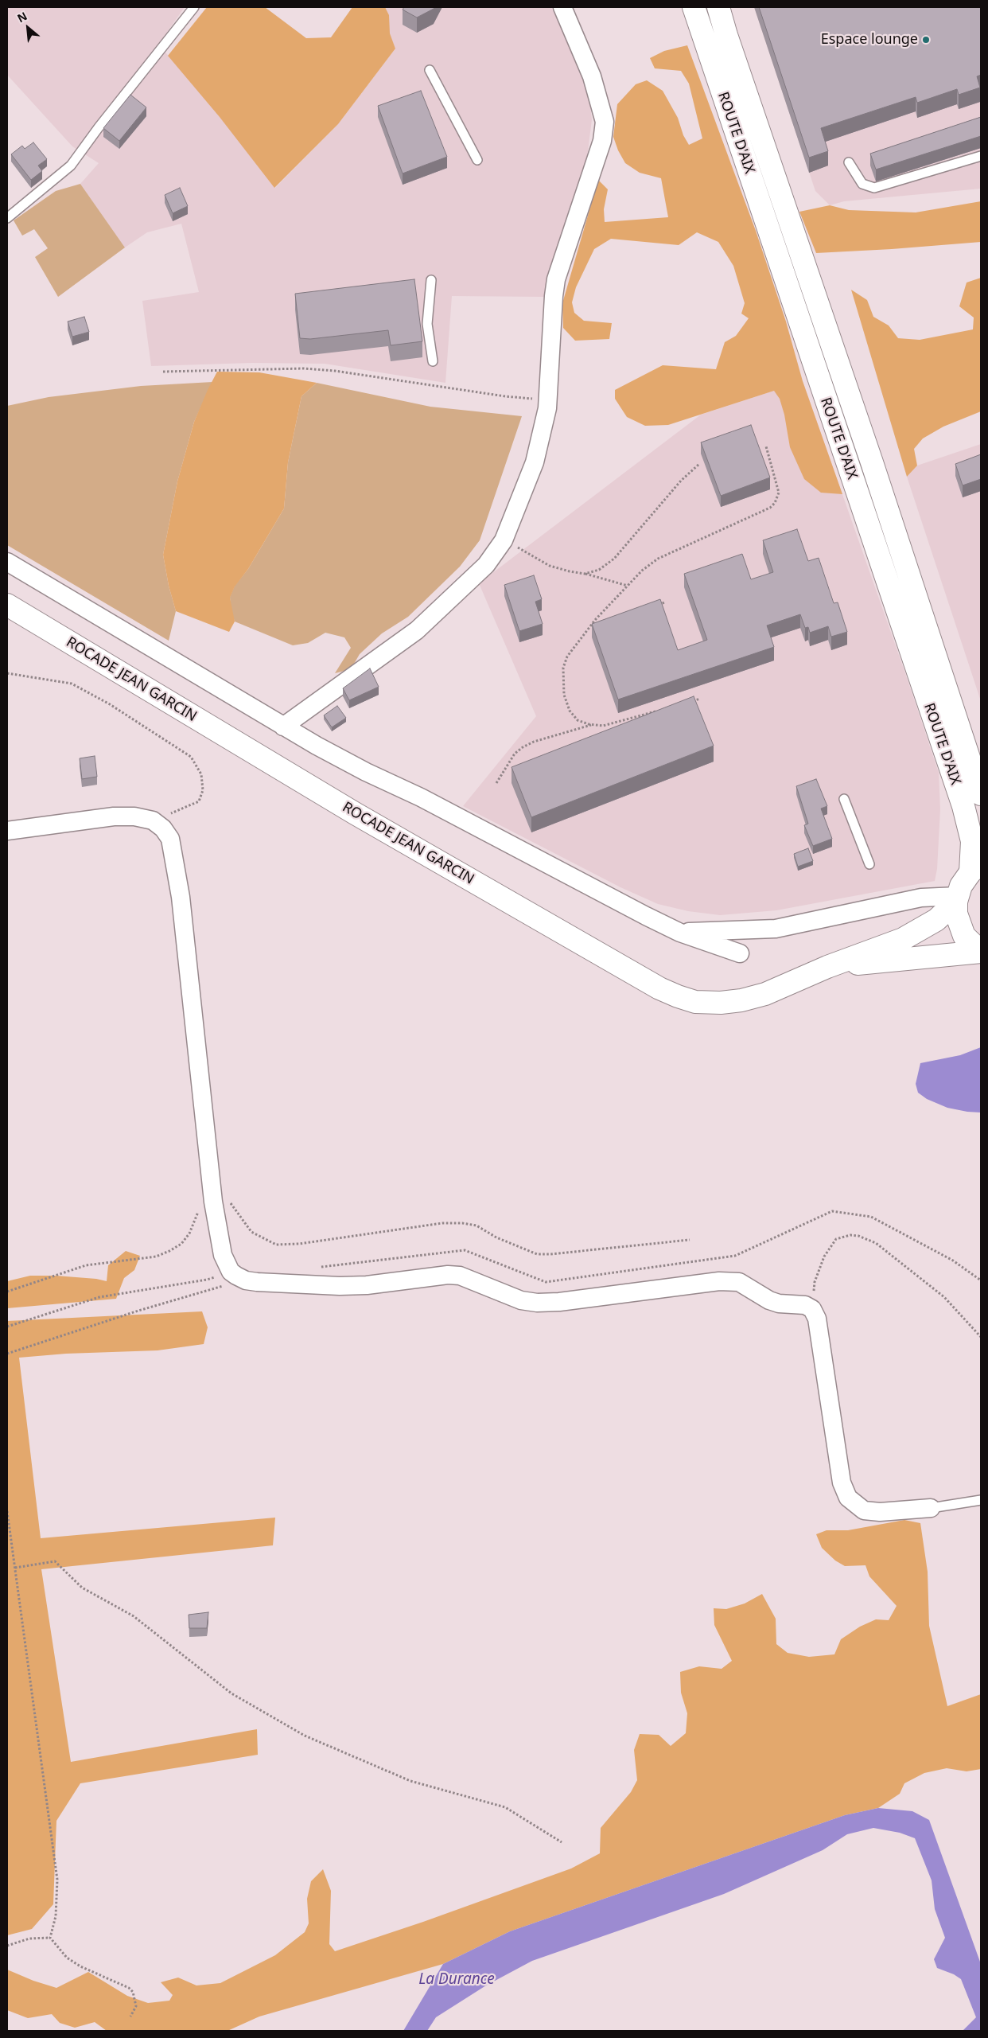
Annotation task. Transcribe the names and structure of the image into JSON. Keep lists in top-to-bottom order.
{
  "streets": {
    "main road": ["ROUTE D'AIX", "ROCADE JEAN GARCIN"]
  },
  "water": ["La Durance"],
  "places": ["Espace lounge"],
  "north": "top left"
}
